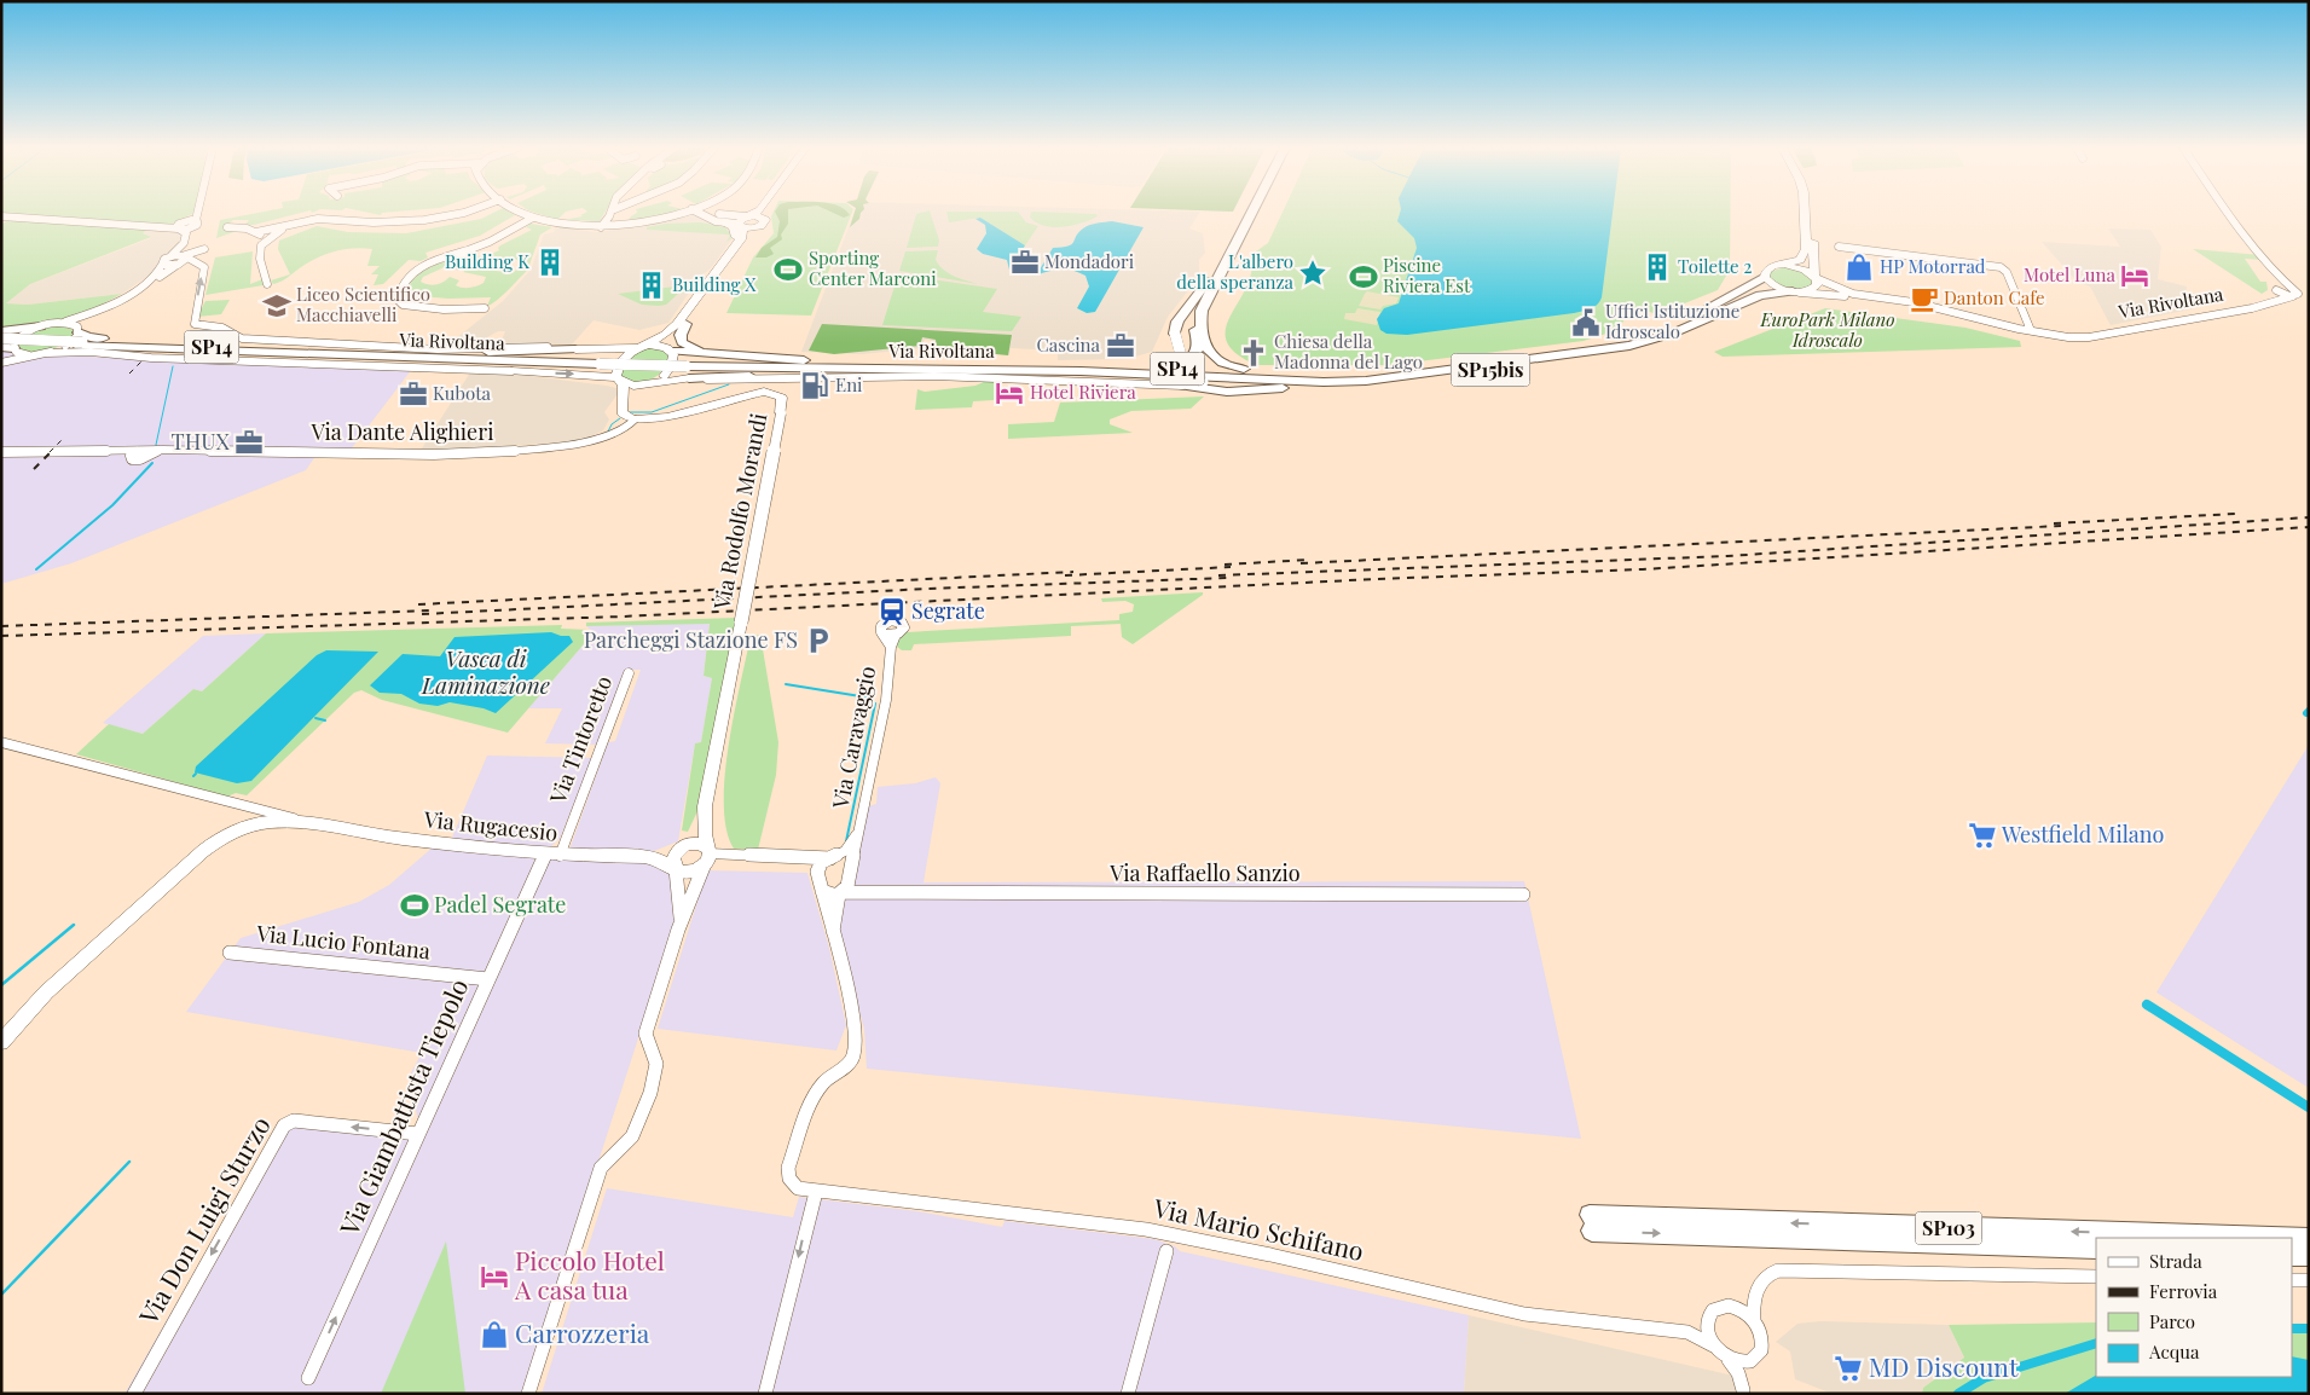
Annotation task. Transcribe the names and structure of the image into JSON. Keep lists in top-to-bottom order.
{
  "streets": {
    "highway": [
      "Via Rivoltana",
      "SP14",
      "SP15bis",
      "SP103"
    ],
    "main road": ["Via Rodolfo Morandi", "Via Rugacesio"],
    "street": [
      "Via Dante Alighieri",
      "Via Caravaggio",
      "Via Tintoretto",
      "Via Raffaello Sanzio",
      "Via Lucio Fontana",
      "Via Giambattista Tiepolo",
      "Via Don Luigi Sturzo",
      "Via Mario Schifano"
    ]
  },
  "crossings": [
    ["Via Rivoltana", "SP14"],
    ["Via Rivoltana", "SP15bis"],
    ["SP14", "SP15bis"],
    ["Via Dante Alighieri", "Via Rodolfo Morandi"],
    ["Via Rodolfo Morandi", "Via Rugacesio"],
    ["Via Caravaggio", "Via Raffaello Sanzio"],
    ["Via Tintoretto", "Via Rugacesio"],
    ["Via Tintoretto", "Via Giambattista Tiepolo"],
    ["Via Rugacesio", "Via Giambattista Tiepolo"],
    ["Via Lucio Fontana", "Via Giambattista Tiepolo"],
    ["Via Giambattista Tiepolo", "Via Don Luigi Sturzo"]
  ],
  "one_way": ["Via Giambattista Tiepolo", "Via Don Luigi Sturzo"],
  "water": ["Vasca di Laminazione"],
  "parks": ["EuroPark Milano Idroscalo"],
  "places": {
    "building": ["Building K", "Toilette 2", "Building X"],
    "office": [
      "Mondadori",
      "Cascina",
      "Kubota",
      "THUX"
    ],
    "shop": ["HP Motorrad", "Carrozzeria"],
    "sports": ["Sporting Center Marconi", "Piscine Riviera Est", "Padel Segrate"],
    "place": ["L'albero della speranza"],
    "hotel": ["Motel Luna", "Hotel Riviera", "Piccolo Hotel A casa tua"],
    "cafe": ["Danton Cafe"],
    "school or university": ["Liceo Scientifico Macchiavelli"],
    "public building": ["Uffici Istituzione Idroscalo"],
    "church": ["Chiesa della Madonna del Lago"],
    "fuel station": ["Eni"],
    "station": ["Segrate"],
    "parking": ["Parcheggi Stazione FS"],
    "supermarket": ["Westfield Milano", "MD Discount"]
  },
  "legend": [
    "Strada",
    "Ferrovia",
    "Parco",
    "Acqua"
  ]
}
